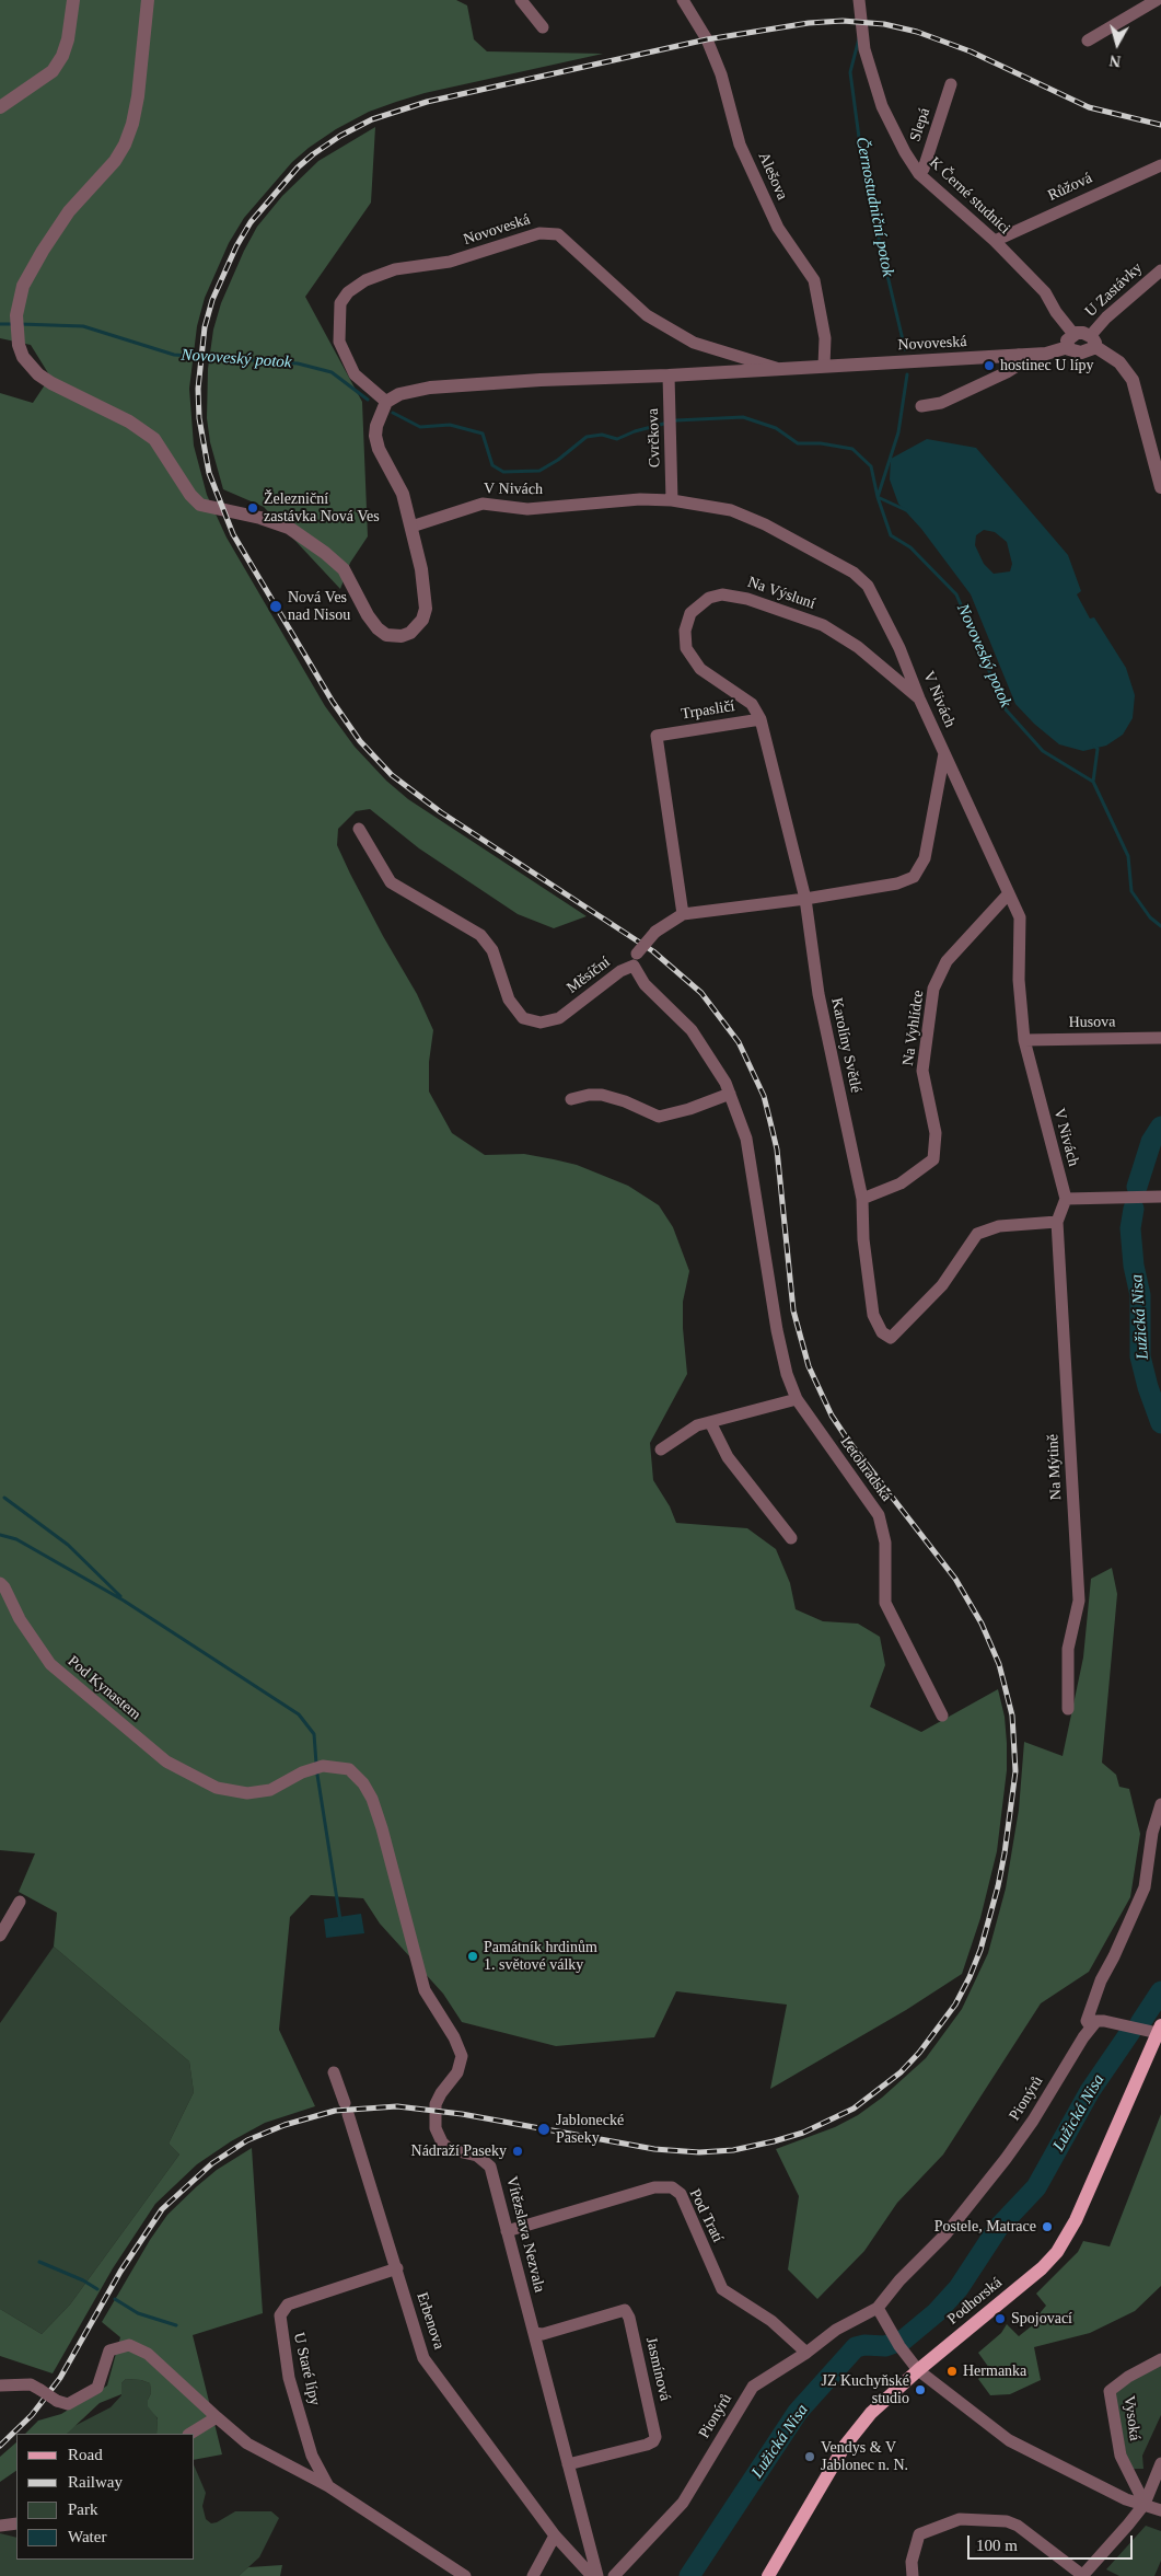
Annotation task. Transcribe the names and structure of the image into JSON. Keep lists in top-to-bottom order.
{
  "streets": {
    "main road": ["Podhorská"],
    "street": [
      "Slepá",
      "Alešova",
      "Růžová",
      "K Černé studnici",
      "Novoveská",
      "U Zastávky",
      "Cvrčkova",
      "V Nivách",
      "Na Výsluní",
      "Trpasličí",
      "Měsíční",
      "Husova",
      "Na Vyhlídce",
      "Karolíny Světlé",
      "Na Mýtině",
      "Letohradská",
      "Pod Kynastem",
      "Pionýrů",
      "Pod Tratí",
      "Vítězslava Nezvala",
      "Erbenova",
      "U Staré lípy",
      "Jasmínová",
      "Vysoká"
    ]
  },
  "crossings": [
    ["Slepá", "K Černé studnici"],
    ["Alešova", "Novoveská"],
    ["Růžová", "K Černé studnici"],
    ["Novoveská", "U Zastávky"],
    ["Novoveská", "Cvrčkova"],
    ["Cvrčkova", "V Nivách"],
    ["V Nivách", "Na Výsluní"],
    ["V Nivách", "Měsíční"],
    ["V Nivách", "Husova"],
    ["V Nivách", "Na Vyhlídce"],
    ["V Nivách", "Na Mýtině"],
    ["Na Výsluní", "Trpasličí"],
    ["Trpasličí", "Měsíční"],
    ["Měsíční", "Karolíny Světlé"],
    ["Měsíční", "Letohradská"],
    ["Na Vyhlídce", "Karolíny Světlé"],
    ["Pod Kynastem", "Vítězslava Nezvala"],
    ["Pionýrů", "Pod Tratí"],
    ["Pod Tratí", "Vítězslava Nezvala"],
    ["Vítězslava Nezvala", "Jasmínová"],
    ["Erbenova", "U Staré lípy"]
  ],
  "water": ["Černostudniční potok", "Novoveský potok", "Lužická Nisa"],
  "places": [
    "hostinec U lípy",
    "Železniční zastávka Nová Ves",
    "Nová Ves nad Nisou",
    "Památník hrdinům 1. světové války",
    "Jablonecké Paseky",
    "Nádraží Paseky",
    "Postele, Matrace",
    "Spojovací",
    "Hermanka",
    "JZ Kuchyňské studio",
    "Vendys & V Jablonec n. N."
  ],
  "legend": [
    "Road",
    "Railway",
    "Park",
    "Water"
  ],
  "scale_bar": "100 m",
  "north": "bottom"
}
